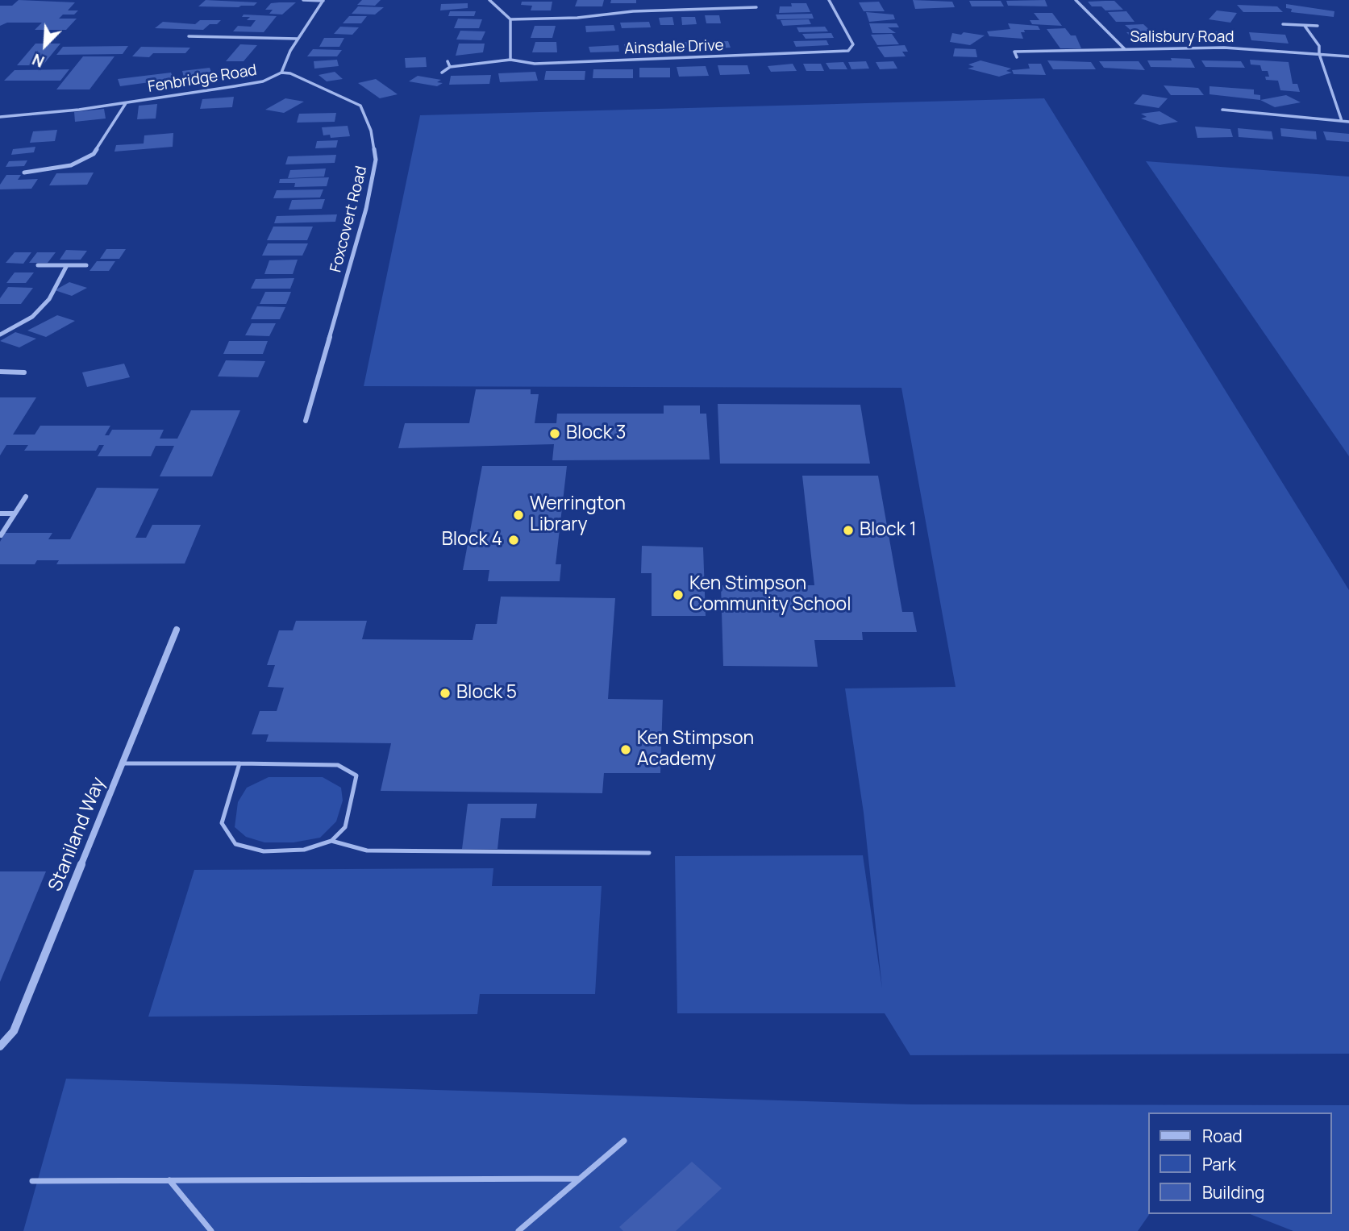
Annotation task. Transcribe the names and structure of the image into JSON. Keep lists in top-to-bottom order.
{
  "streets": {
    "street": [
      "Salisbury Road",
      "Ainsdale Drive",
      "Fenbridge Road",
      "Foxcovert Road",
      "Staniland Way"
    ]
  },
  "crossings": [
    ["Fenbridge Road", "Foxcovert Road"]
  ],
  "places": [
    "Block 3",
    "Werrington Library",
    "Block 1",
    "Block 4",
    "Ken Stimpson Community School",
    "Block 5",
    "Ken Stimpson Academy"
  ],
  "legend": ["Road", "Park", "Building"],
  "north": "bottom left"
}
